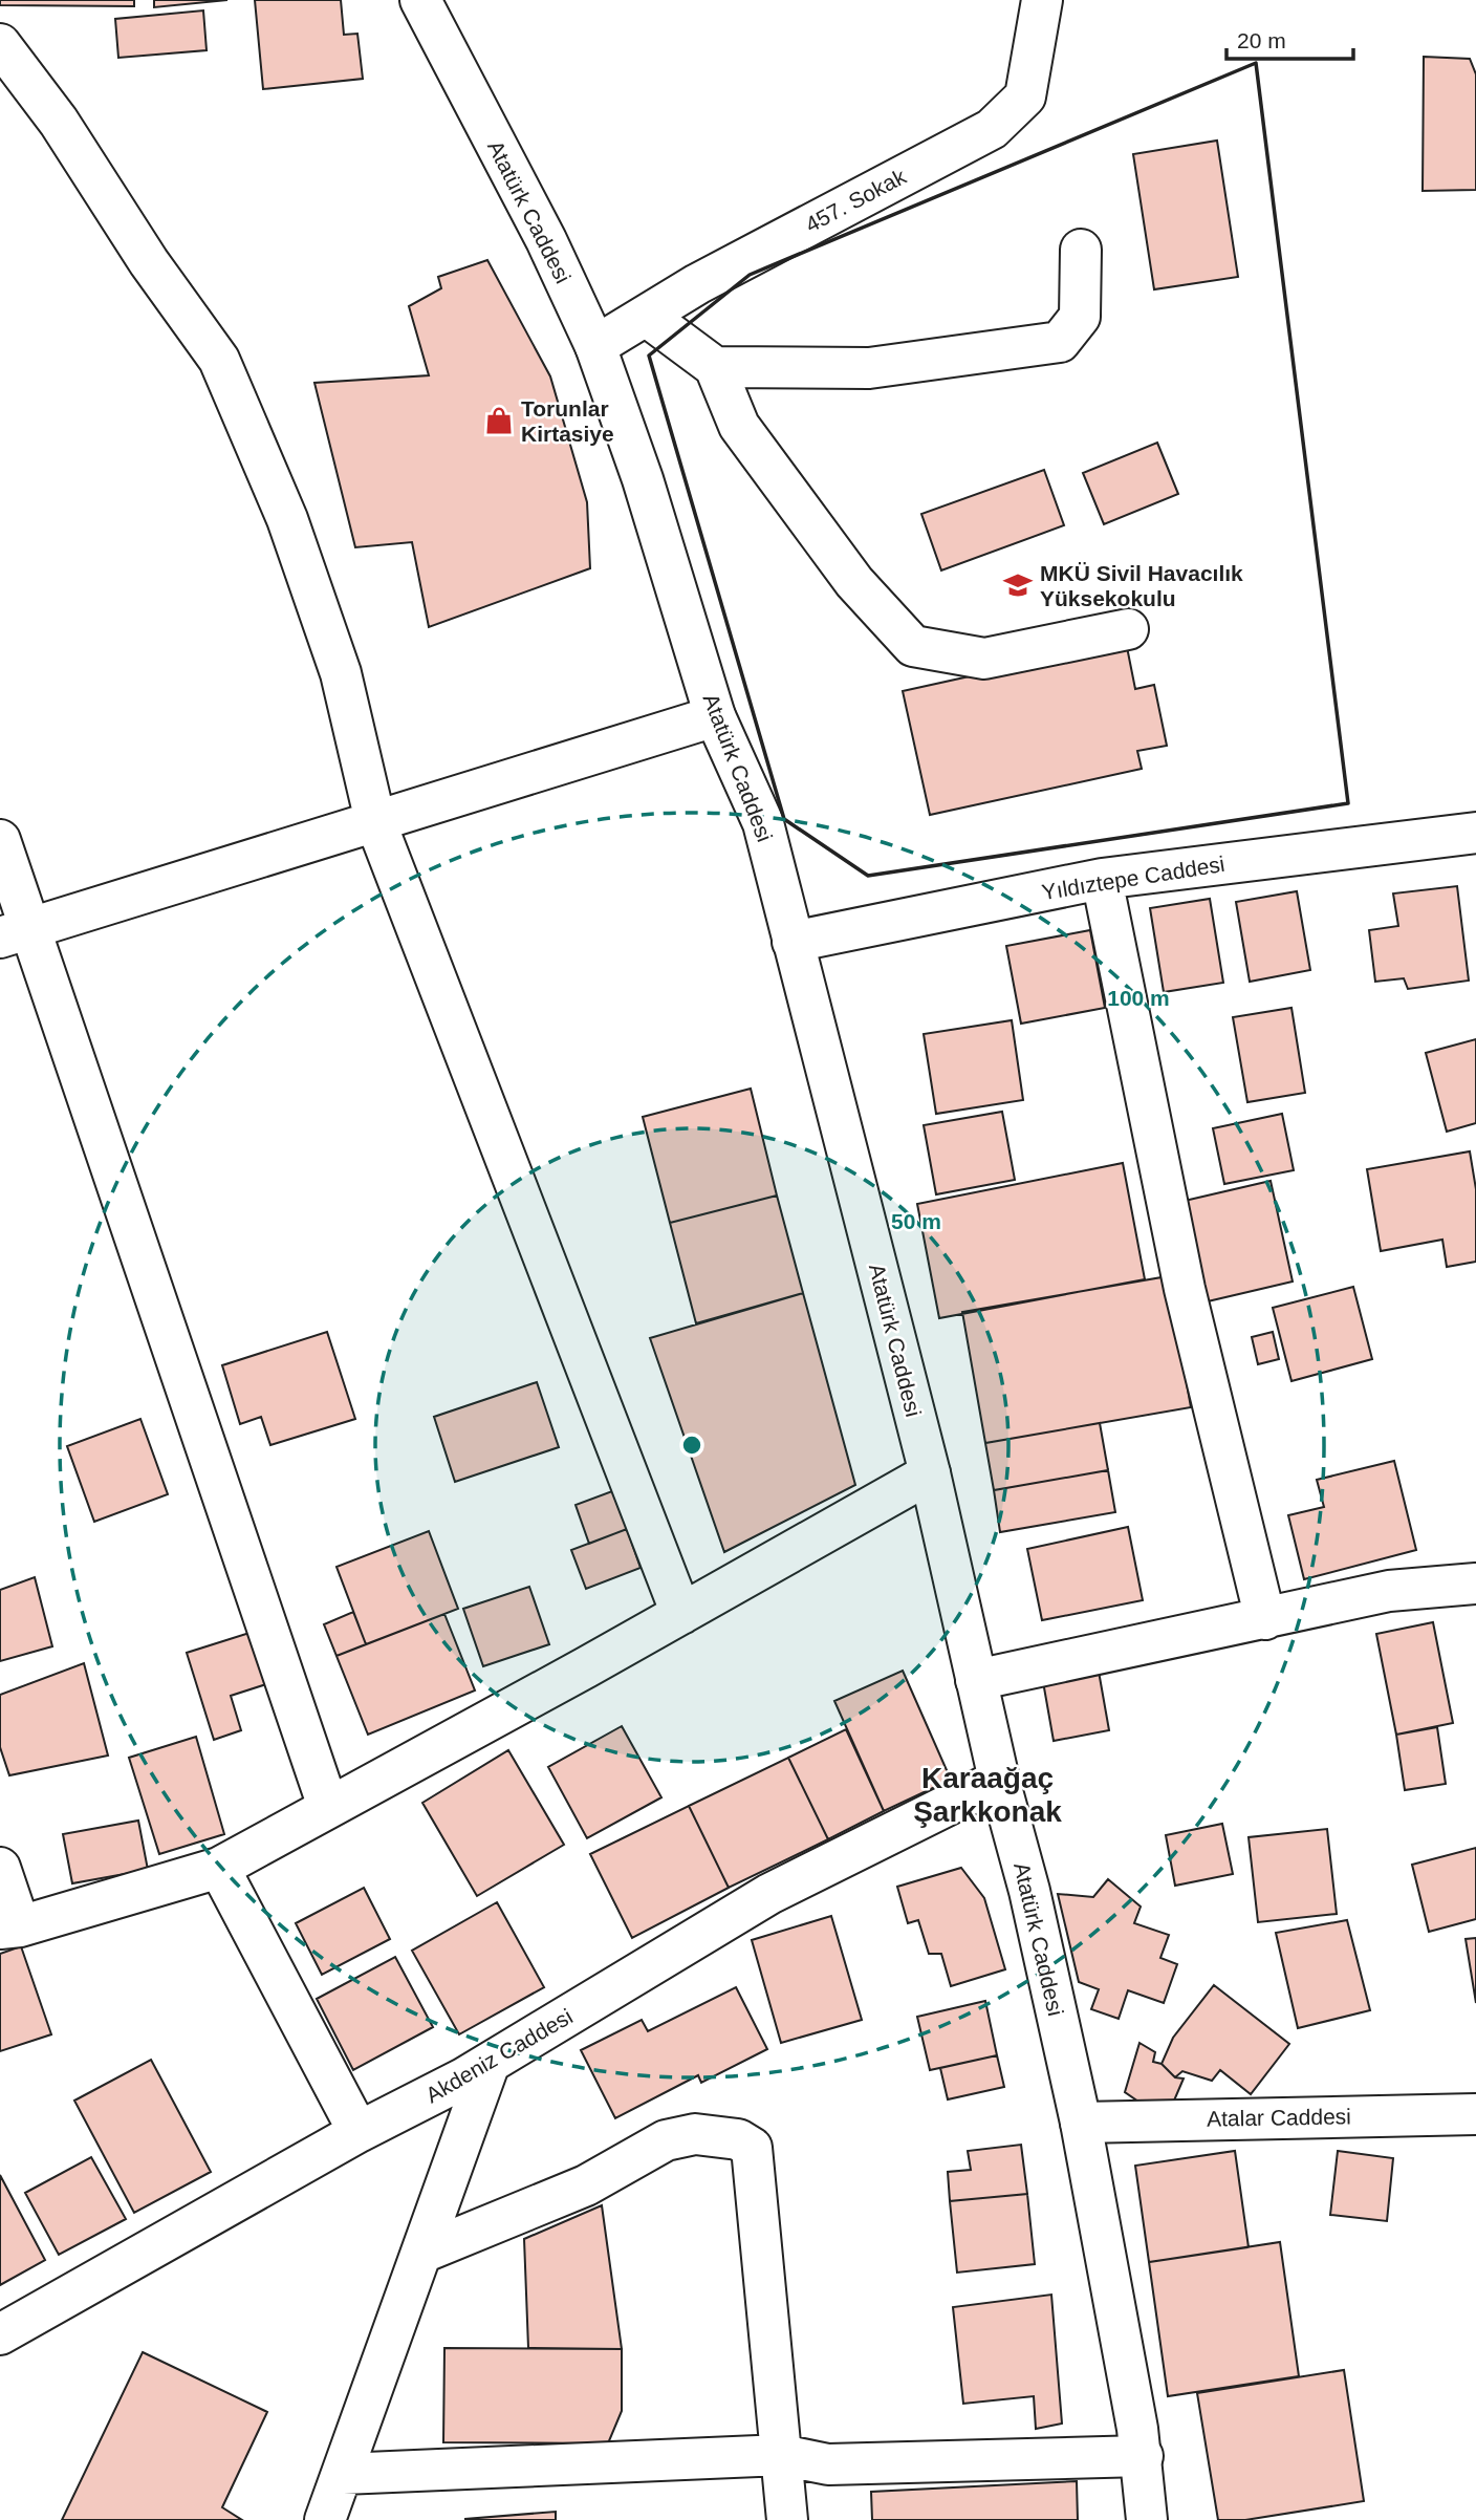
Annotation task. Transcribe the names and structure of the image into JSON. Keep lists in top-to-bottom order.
{
  "streets": {
    "street": [
      "457. Sokak",
      "Atatürk Caddesi",
      "Yıldıztepe Caddesi",
      "Akdeniz Caddesi",
      "Atalar Caddesi"
    ]
  },
  "crossings": [
    ["457. Sokak", "Atatürk Caddesi"],
    ["Atatürk Caddesi", "Yıldıztepe Caddesi"],
    ["Atatürk Caddesi", "Akdeniz Caddesi"],
    ["Atatürk Caddesi", "Atalar Caddesi"]
  ],
  "districts": ["Karaağaç Şarkkonak"],
  "places": {
    "shop": ["Torunlar Kirtasiye"],
    "school or university": ["MKÜ Sivil Havacılık Yüksekokulu"]
  },
  "scale_bar": "20 m",
  "rings": ["100 m", "50 m"]
}
